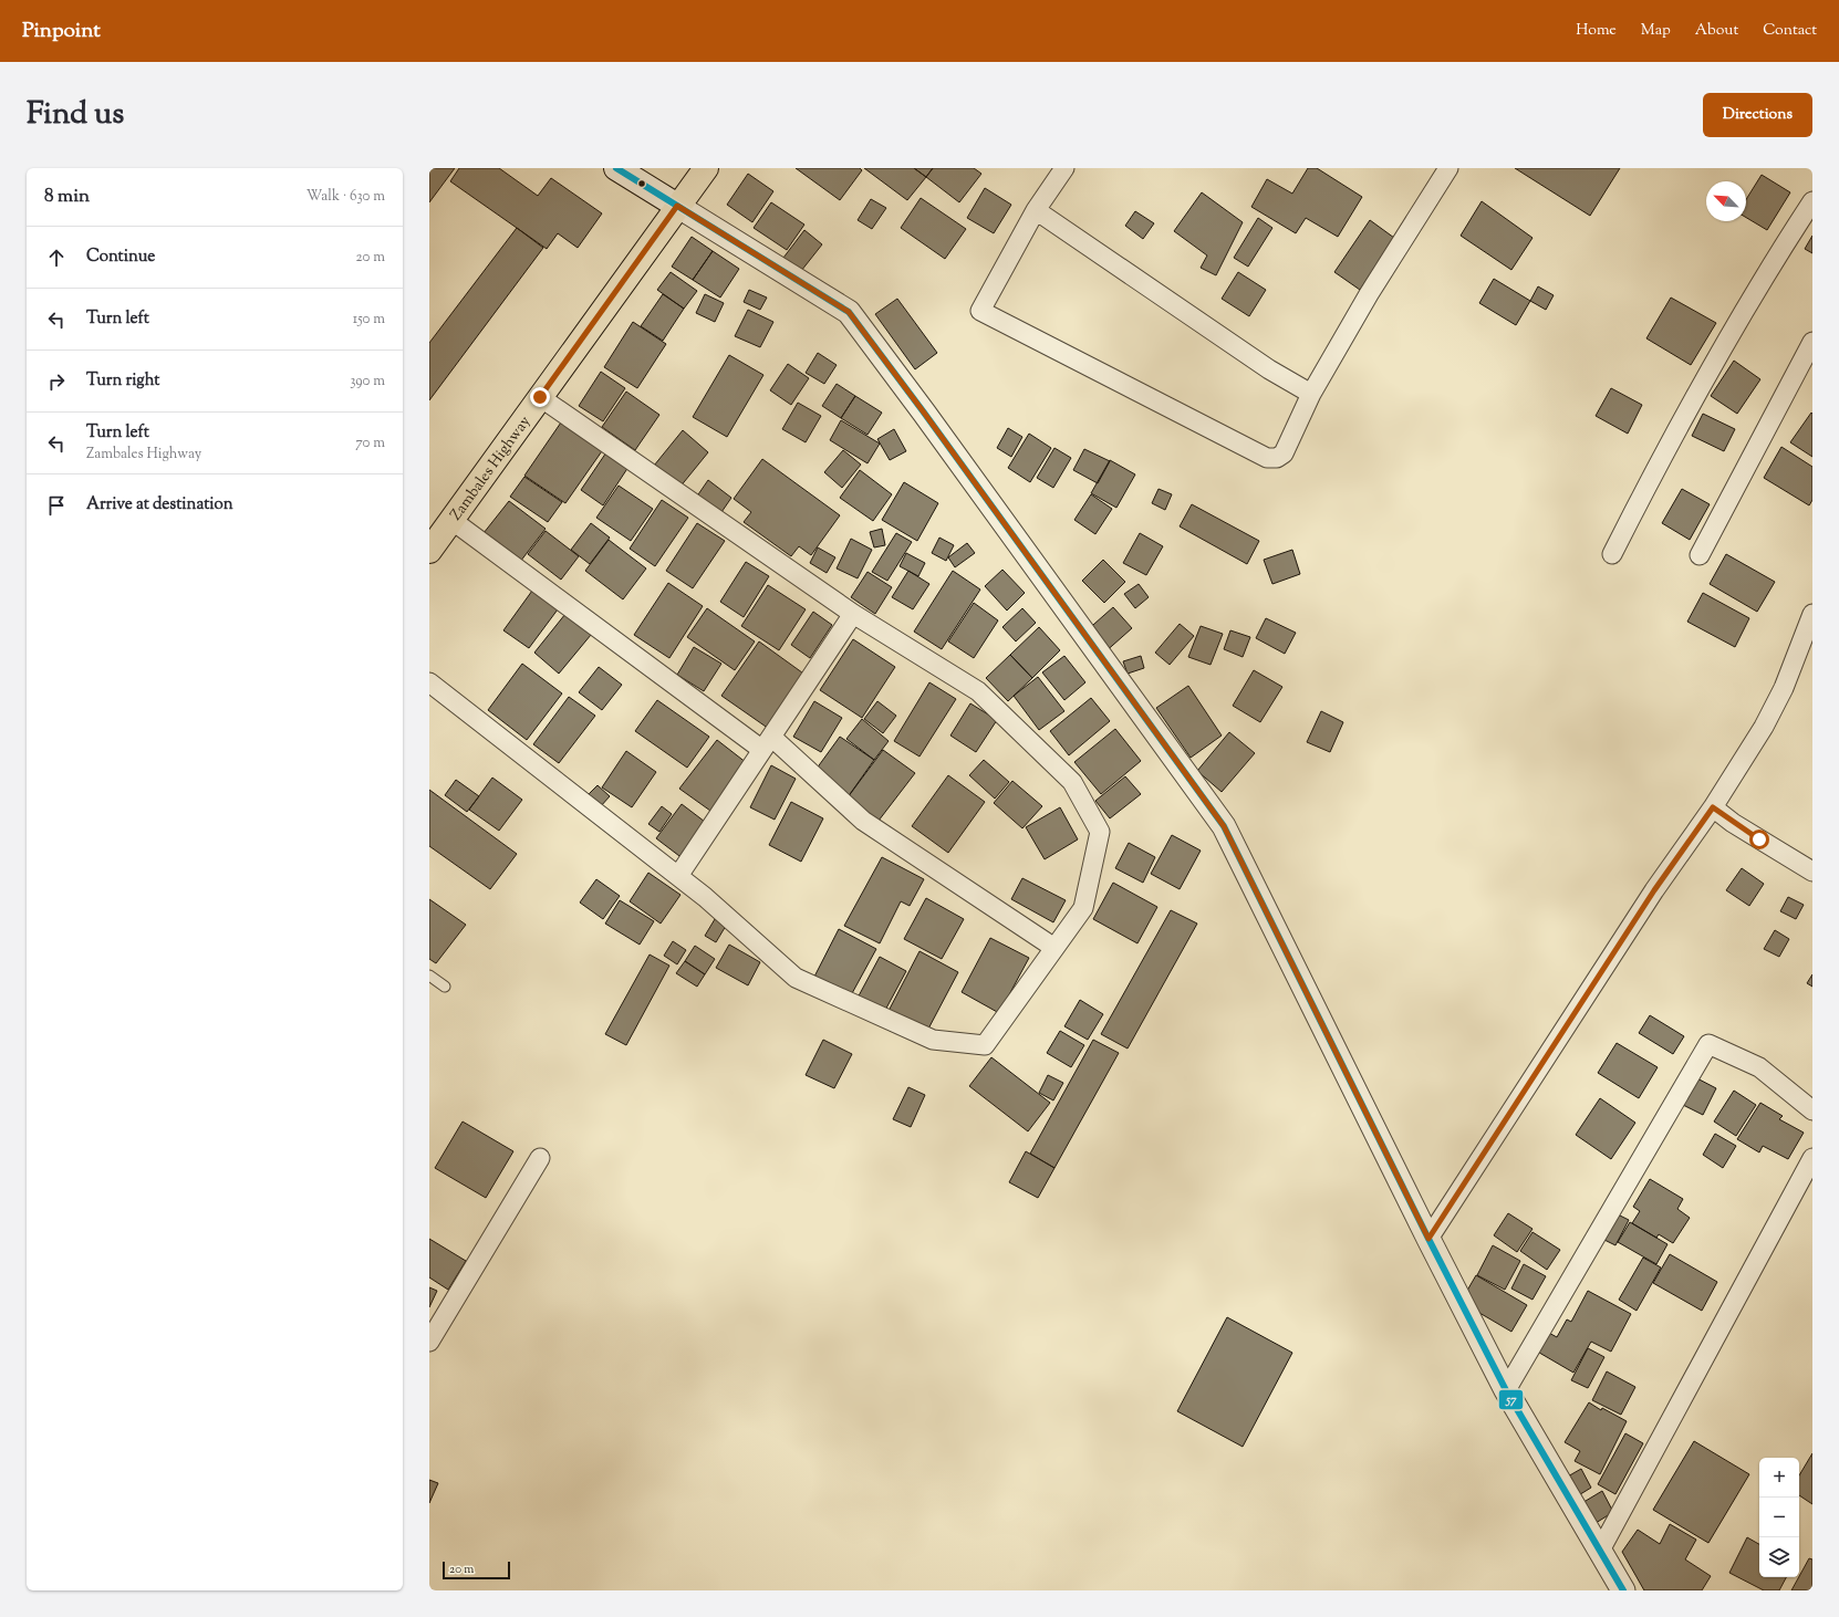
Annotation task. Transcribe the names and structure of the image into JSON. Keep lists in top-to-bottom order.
{
  "streets": {
    "main road": ["Zambales Highway"]
  },
  "lines": ["transit line 57"],
  "scale_bar": "20 m",
  "north": "top left",
  "page": {
    "header": "Pinpoint",
    "nav": [
      "Home",
      "Map",
      "About",
      "Contact"
    ],
    "title": "Find us",
    "buttons": "Directions",
    "heading": ["8 min", "Walk · 630 m"],
    "list": [
      ["Continue", "20 m"],
      ["Turn left", "150 m"],
      ["Turn right", "390 m"],
      ["Turn left", "Zambales Highway", "70 m"],
      "Arrive at destination"
    ],
    "map_buttons": ["+", "−"],
    "scale": "20 m"
  }
}
